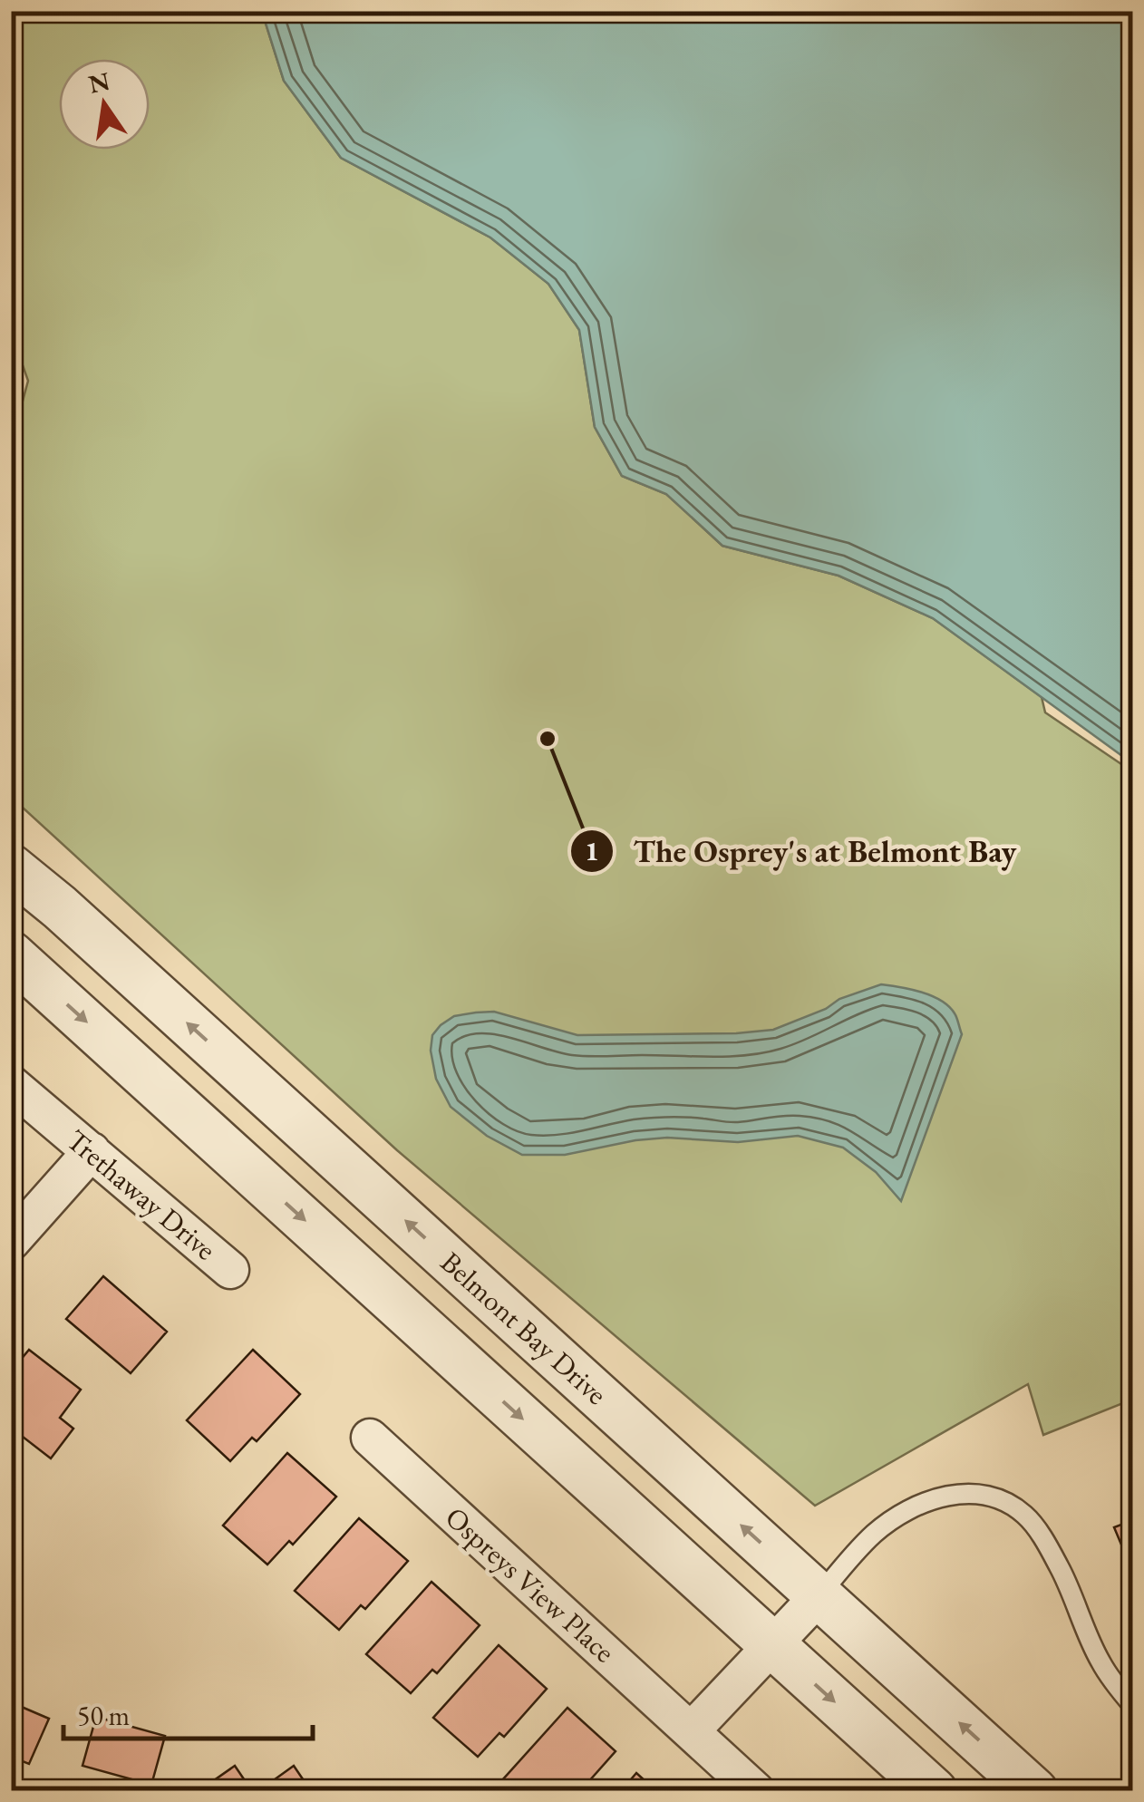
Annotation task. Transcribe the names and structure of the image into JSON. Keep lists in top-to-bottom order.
{
  "streets": {
    "street": ["Trethaway Drive", "Belmont Bay Drive", "Ospreys View Place"]
  },
  "places": ["The Osprey's at Belmont Bay"],
  "scale_bar": "50 m",
  "north": "top"
}
